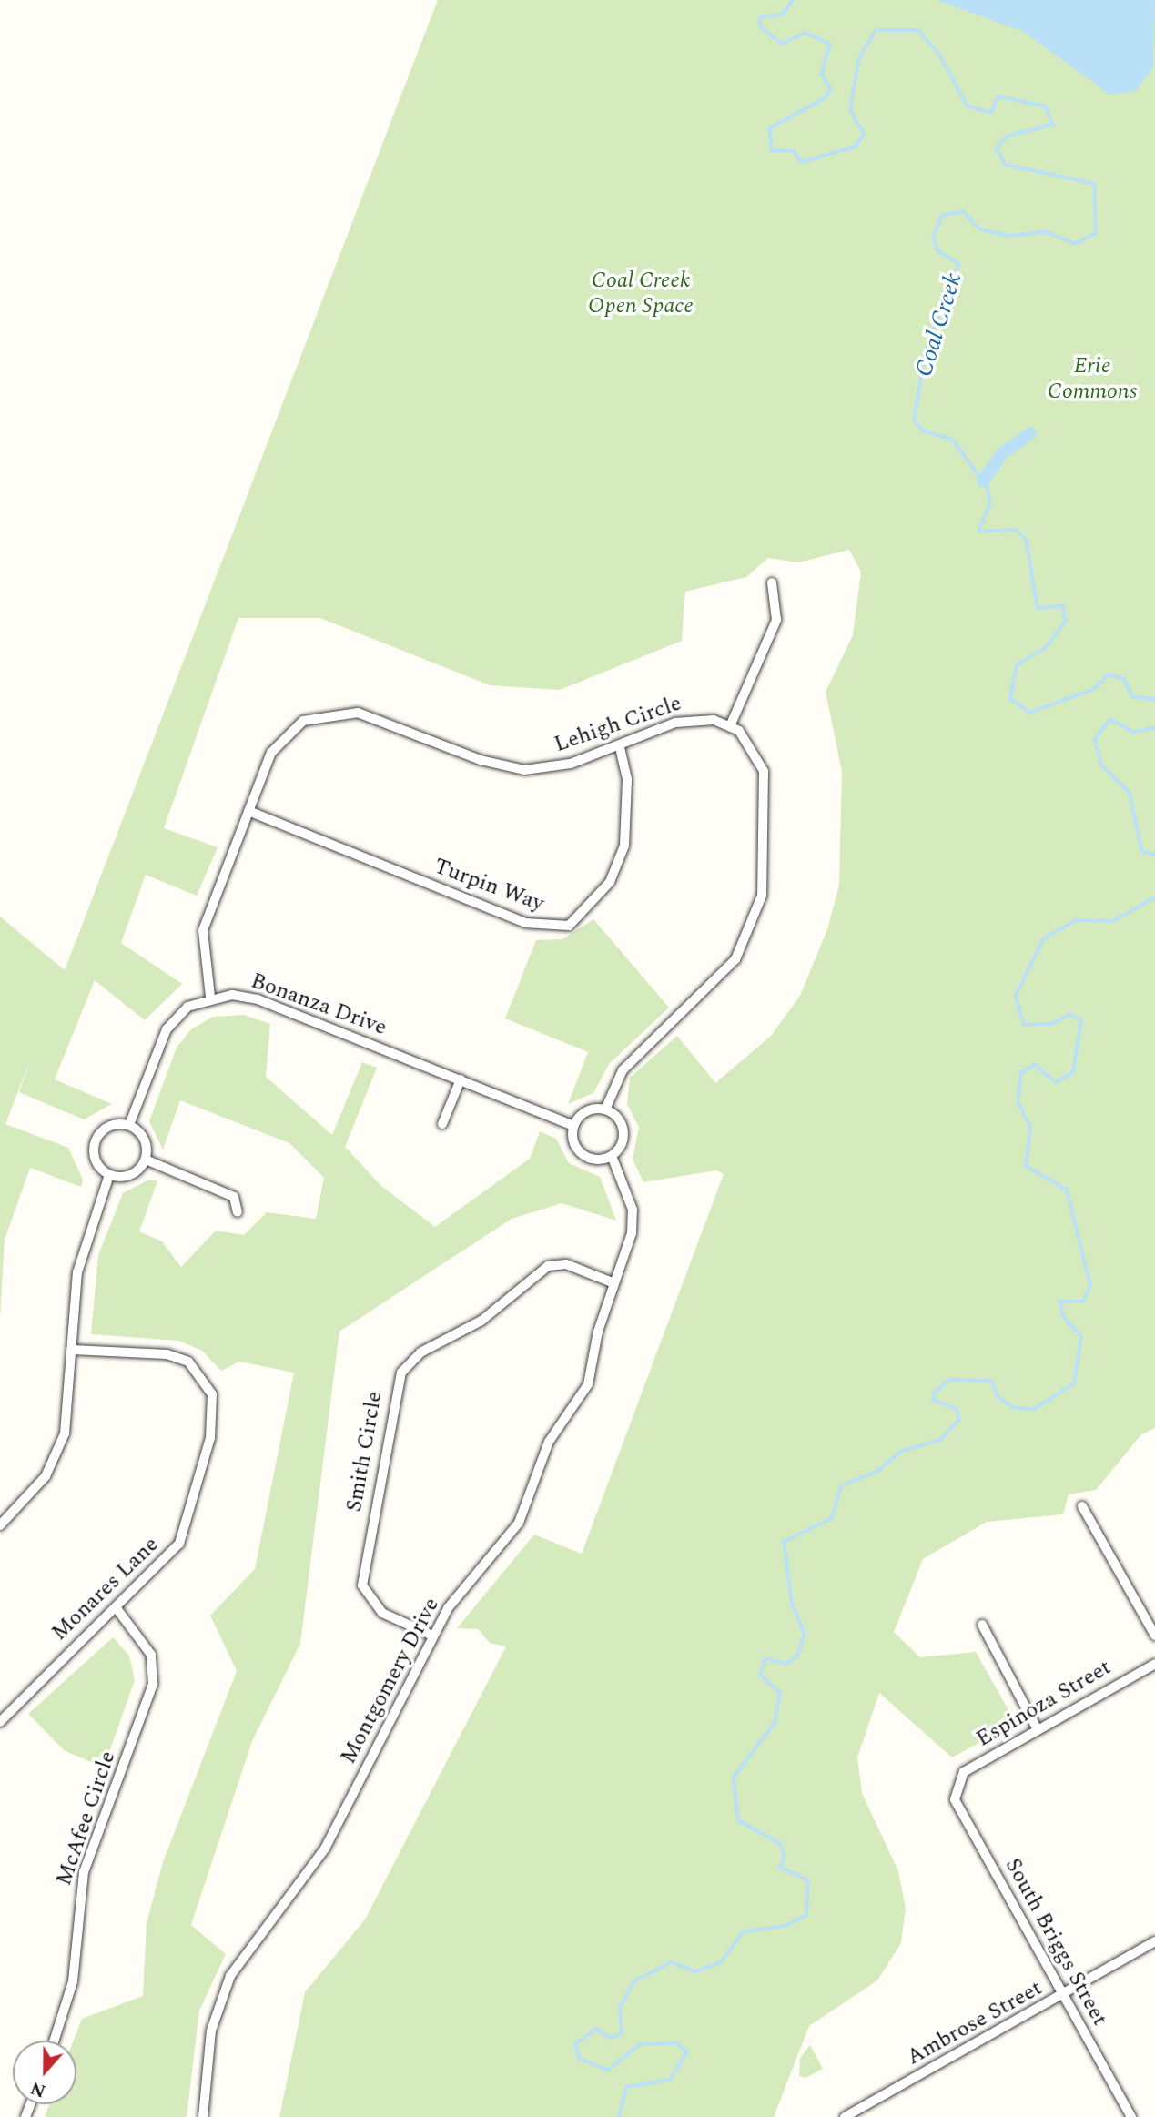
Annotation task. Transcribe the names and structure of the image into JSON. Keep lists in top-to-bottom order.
{
  "streets": {
    "street": [
      "Lehigh Circle",
      "Turpin Way",
      "Bonanza Drive",
      "Smith Circle",
      "Monares Lane",
      "Montgomery Drive",
      "Espinoza Street",
      "McAfee Circle",
      "South Briggs Street",
      "Ambrose Street"
    ]
  },
  "crossings": [
    ["Lehigh Circle", "Turpin Way"],
    ["Lehigh Circle", "Bonanza Drive"],
    ["Smith Circle", "Montgomery Drive"],
    ["Monares Lane", "McAfee Circle"],
    ["Espinoza Street", "South Briggs Street"],
    ["South Briggs Street", "Ambrose Street"]
  ],
  "water": ["Coal Creek"],
  "parks": ["Coal Creek Open Space", "Erie Commons"],
  "north": "bottom"
}
